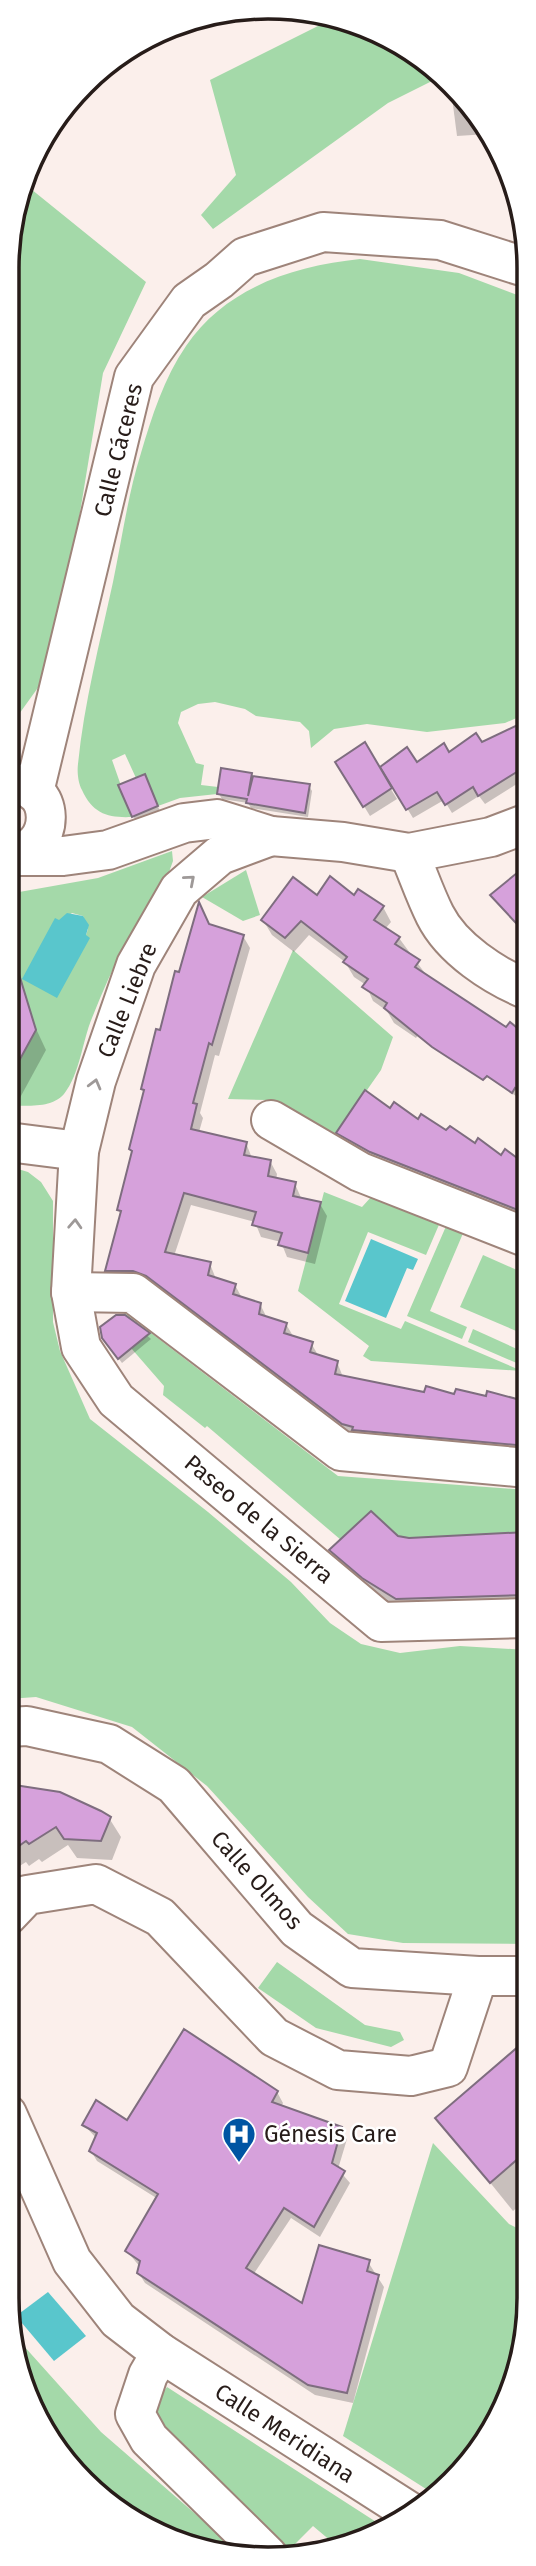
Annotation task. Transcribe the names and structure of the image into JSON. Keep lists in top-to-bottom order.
{
  "streets": {
    "street": [
      "Calle Cáceres",
      "Calle Liebre",
      "Paseo de la Sierra",
      "Calle Olmos",
      "Calle Meridiana"
    ]
  },
  "crossings": [
    ["Calle Cáceres", "Calle Liebre"],
    ["Calle Liebre", "Paseo de la Sierra"]
  ],
  "one_way": ["Calle Liebre"],
  "places": {
    "hospital": ["Génesis Care"]
  }
}
